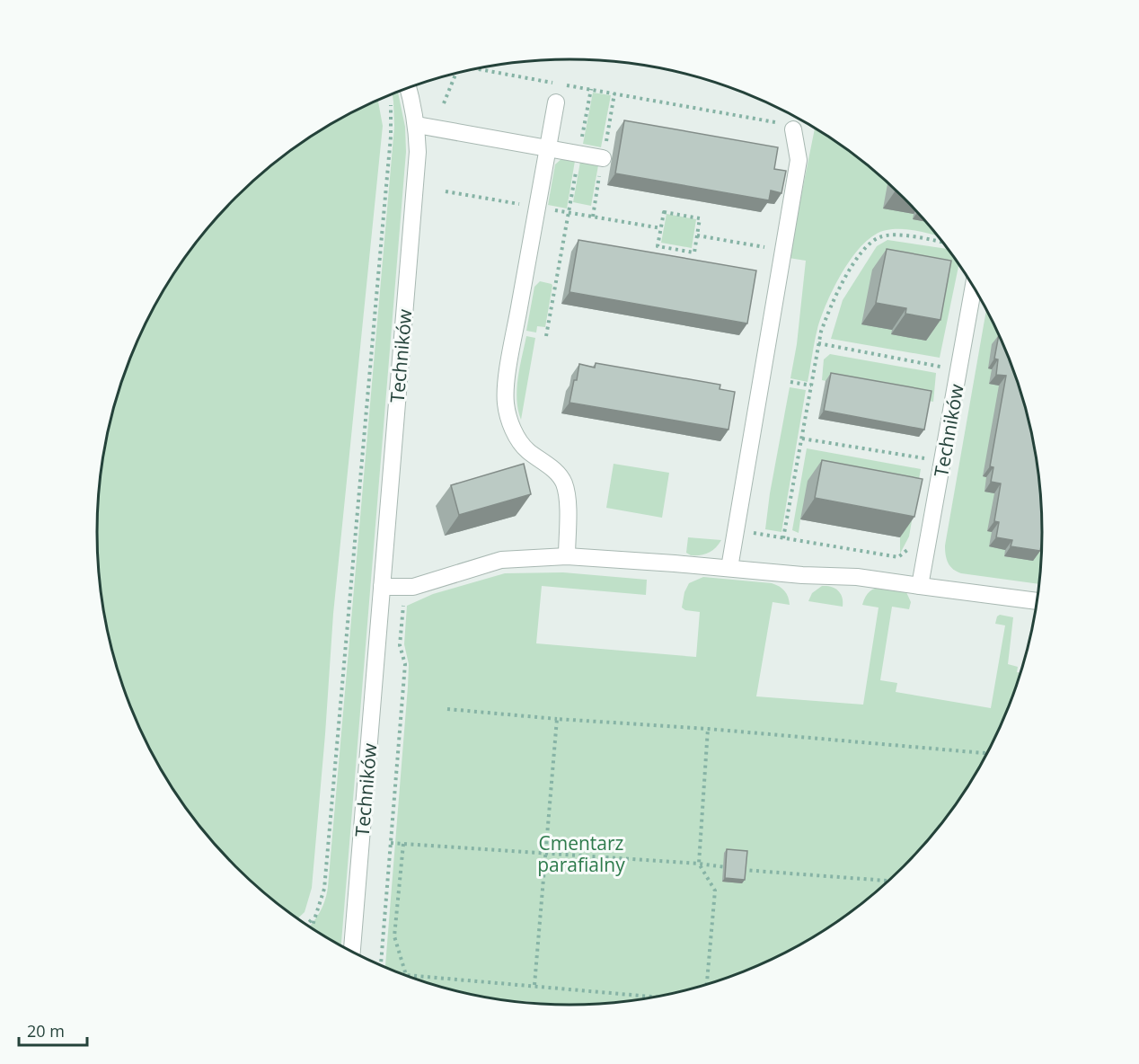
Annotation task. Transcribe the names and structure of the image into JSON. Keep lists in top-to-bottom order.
{
  "streets": {
    "street": ["Techników"]
  },
  "parks": ["Cmentarz parafialny"],
  "scale_bar": "20 m"
}
